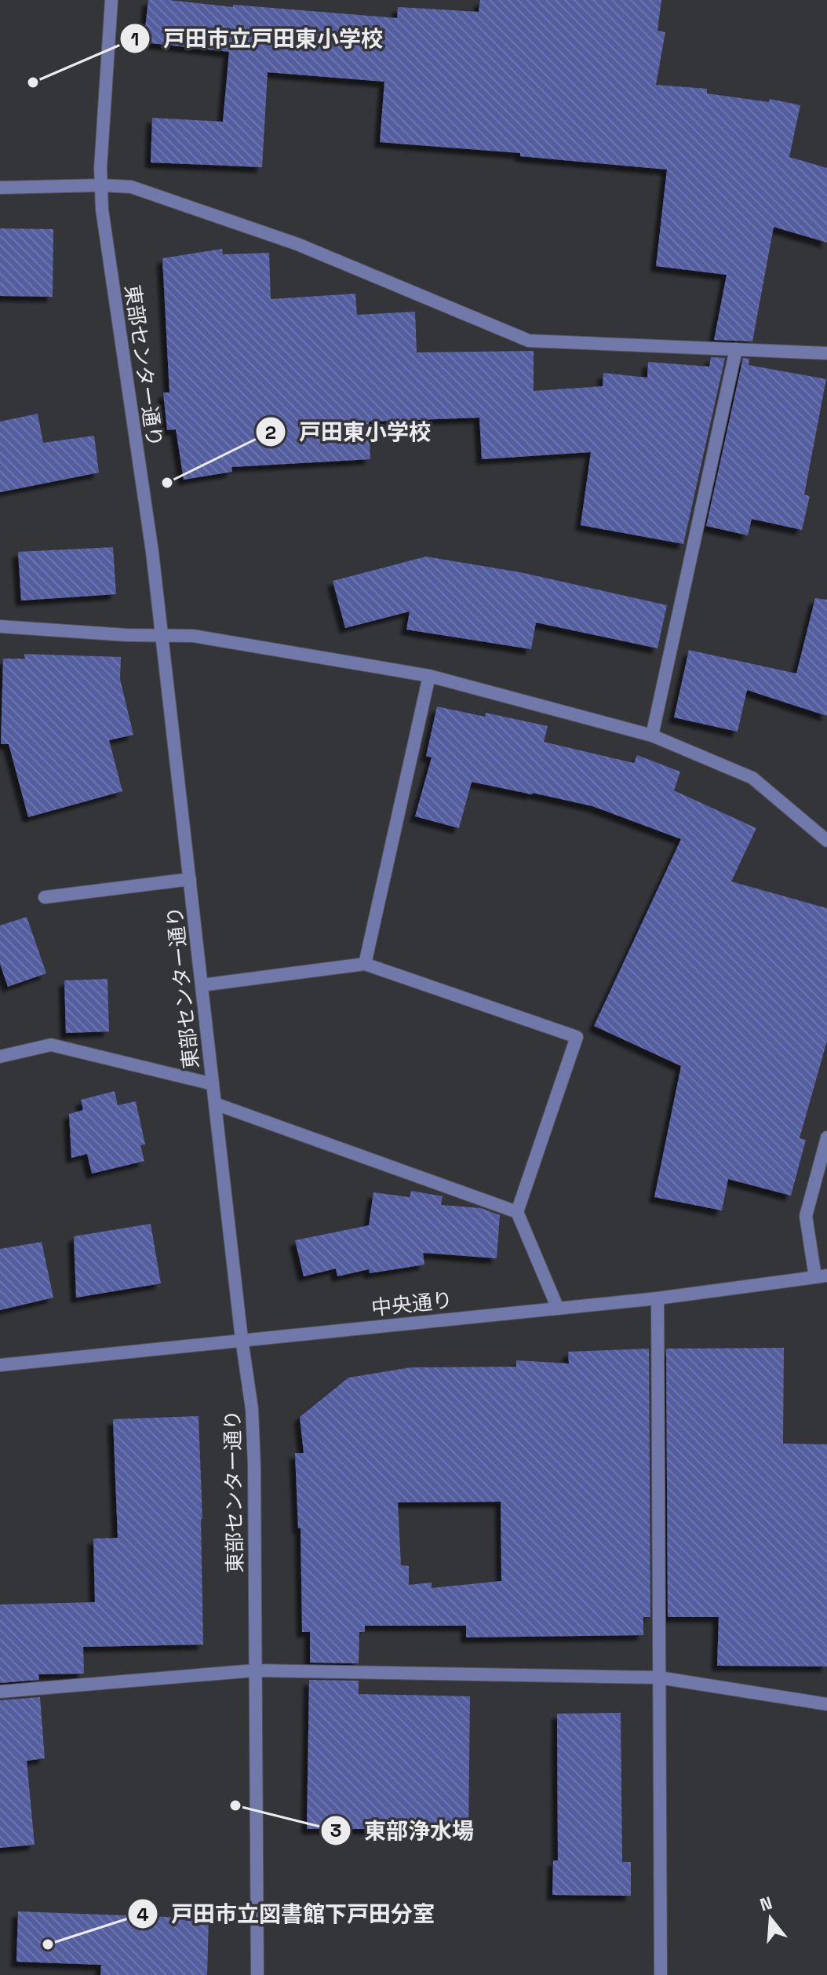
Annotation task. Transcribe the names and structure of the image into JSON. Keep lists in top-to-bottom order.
{
  "streets": {
    "street": ["東部センター通り", "中央通り"]
  },
  "crossings": [
    ["東部センター通り", "中央通り"]
  ],
  "places": [
    "戸田市立戸田東小学校",
    "戸田東小学校",
    "東部浄水場",
    "戸田市立図書館下戸田分室"
  ],
  "north": "top"
}
